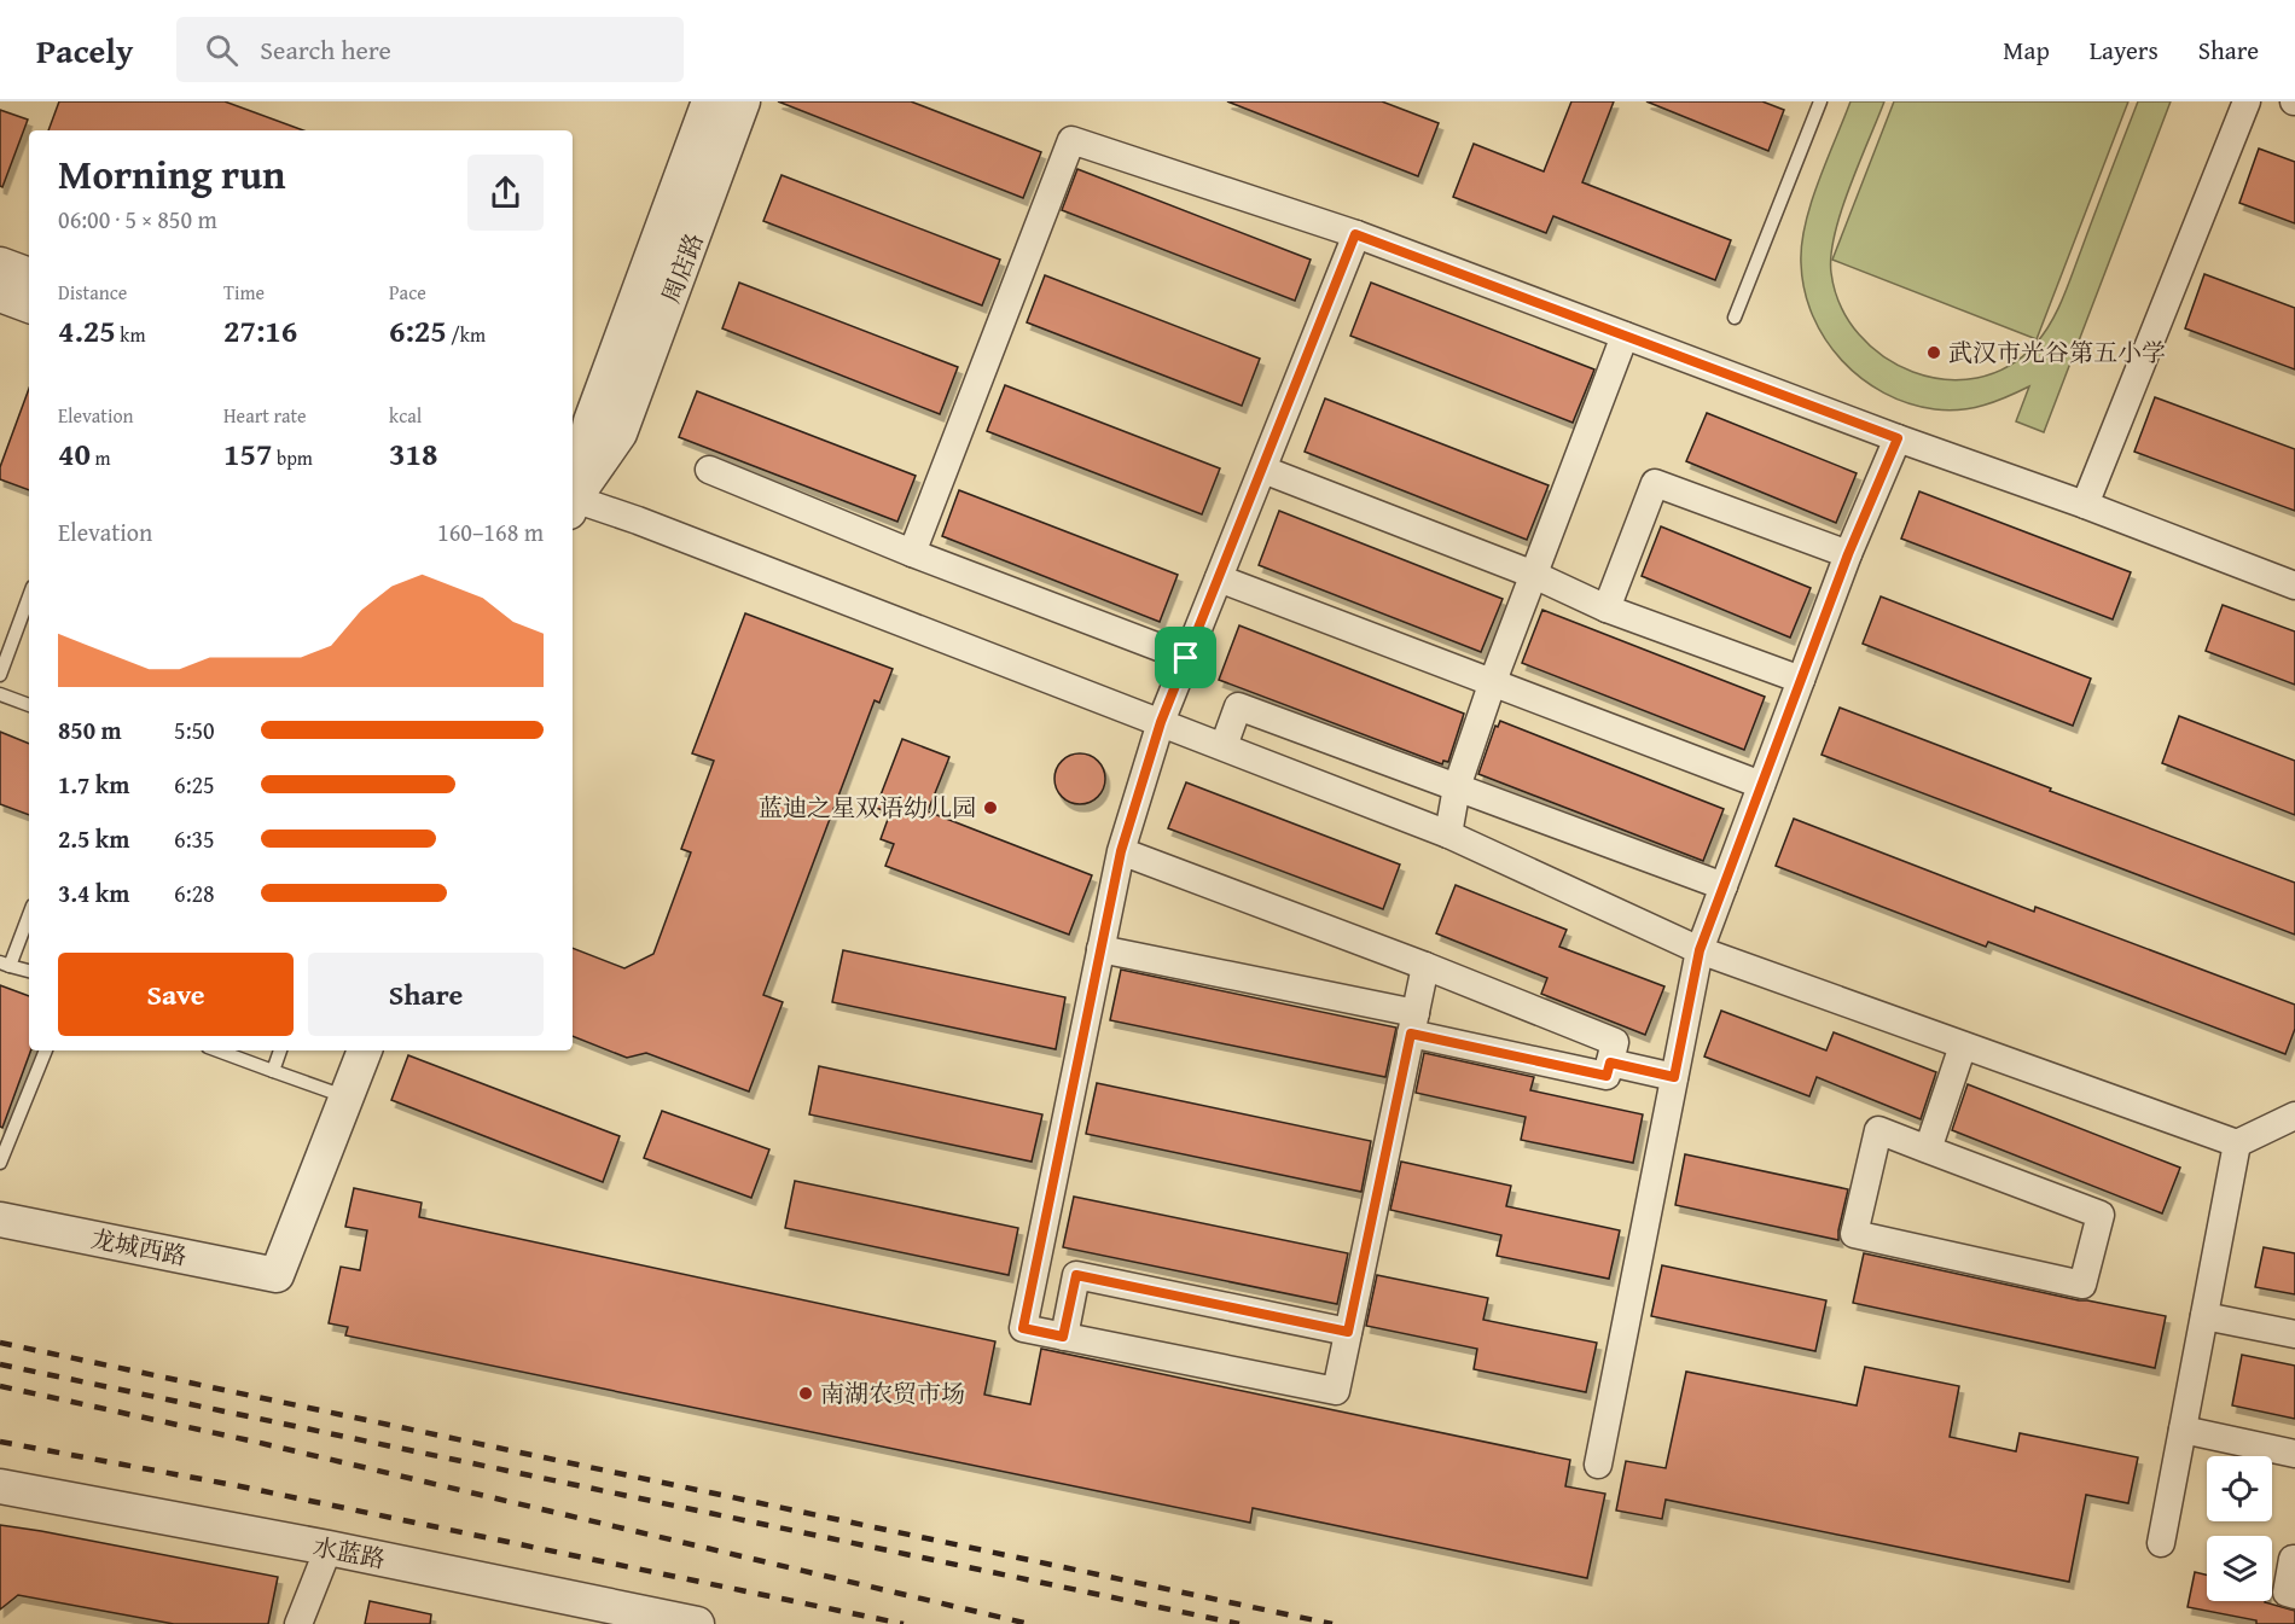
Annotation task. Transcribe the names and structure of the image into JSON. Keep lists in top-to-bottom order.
{
  "streets": {
    "street": ["周店路", "龙城西路", "水蓝路"]
  },
  "places": ["武汉市光谷第五小学", "蓝迪之星双语幼儿园", "南湖农贸市场"],
  "page": {
    "header": "Pacely",
    "search": "Search here",
    "nav": ["Map", "Layers", "Share"],
    "heading": ["Morning run", "06:00 · 5 × 850 m"],
    "stats": [
      ["Distance", "4.25 km"],
      ["Time", "27:16"],
      ["Pace", "6:25 /km"],
      ["Elevation", "40 m"],
      ["Heart rate", "157 bpm"],
      ["kcal", "318"]
    ],
    "chart": ["Elevation", "160–168 m"],
    "list": [
      {
        "name": "850 m",
        "note": "5:50"
      },
      {
        "name": "1.7 km",
        "note": "6:25"
      },
      {
        "name": "2.5 km",
        "note": "6:35"
      },
      {
        "name": "3.4 km",
        "note": "6:28"
      }
    ],
    "buttons": ["Save", "Share"]
  }
}
